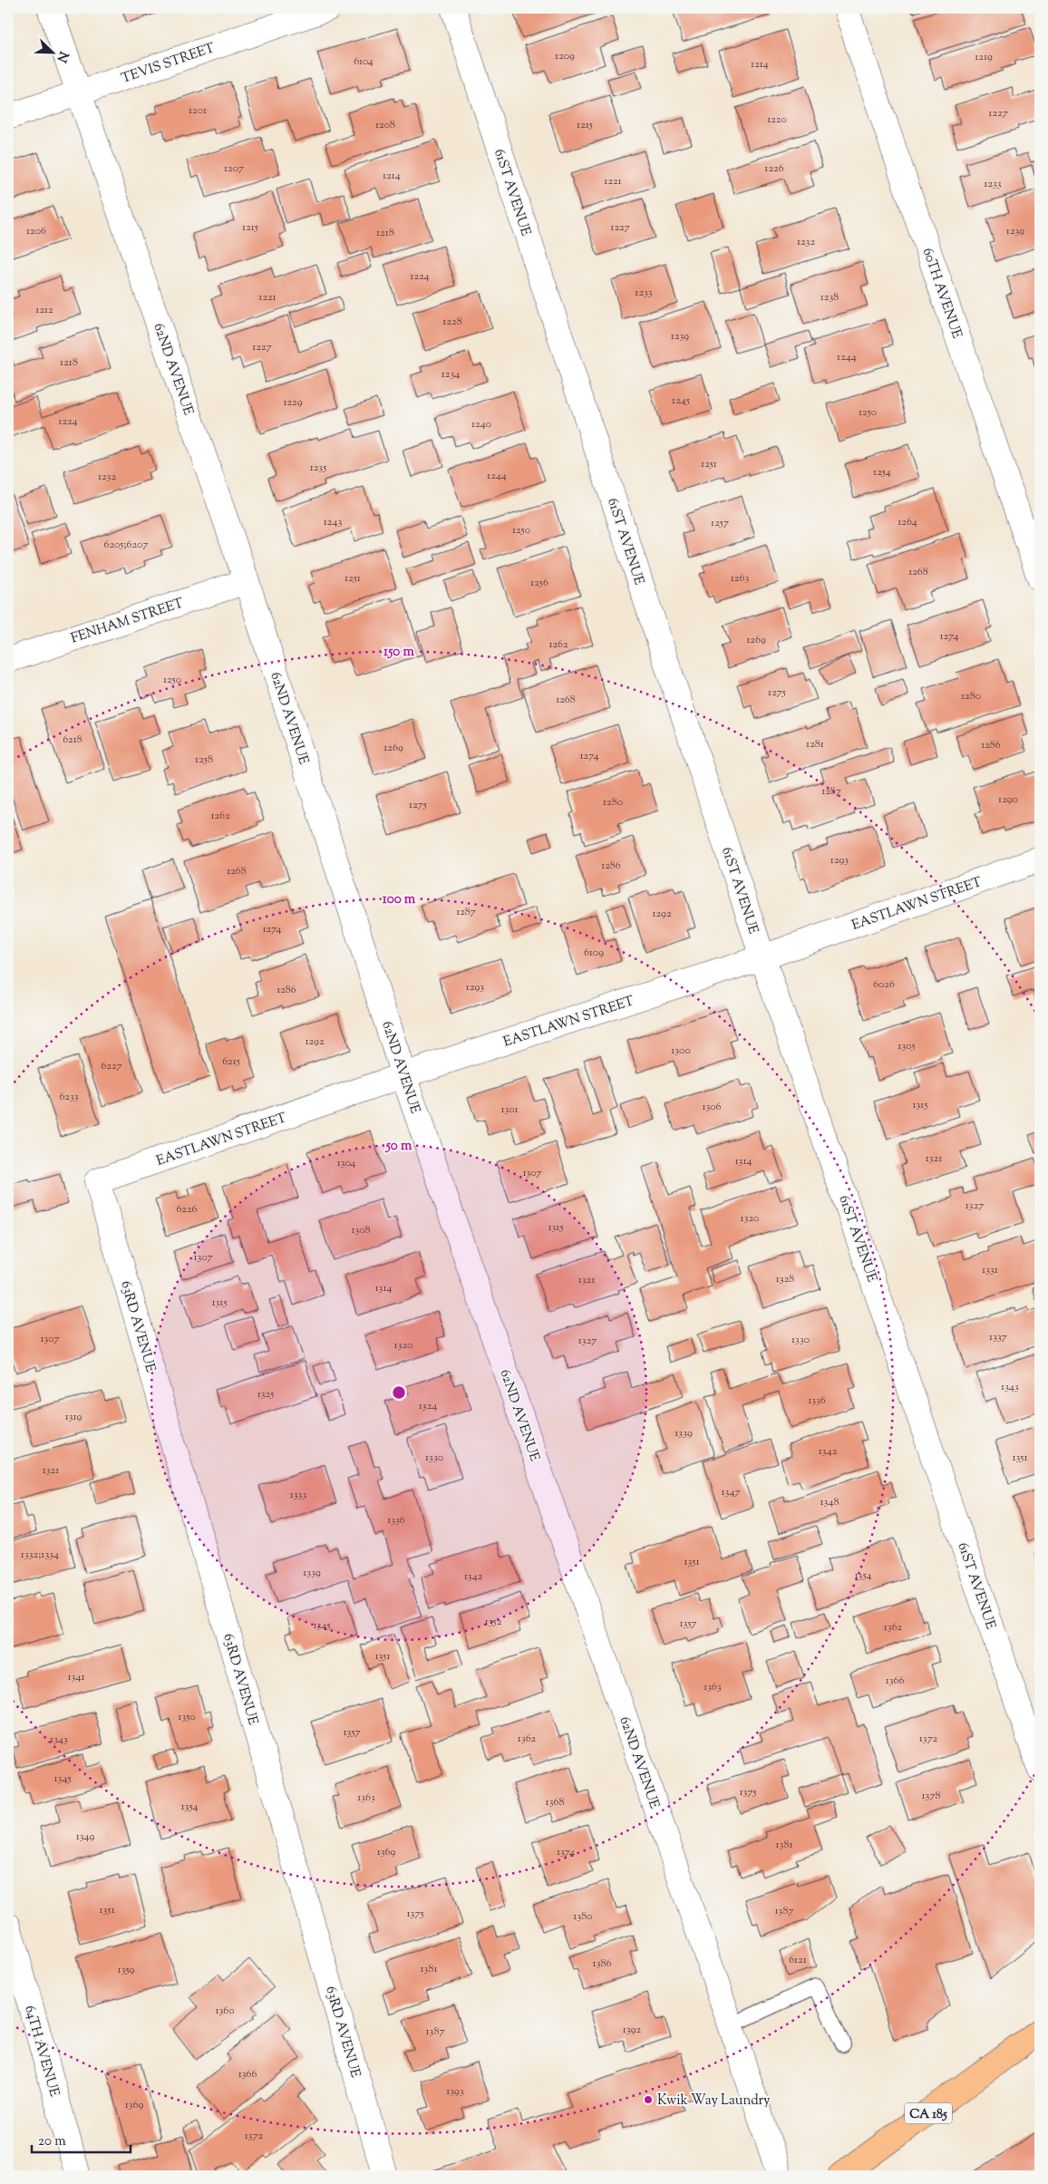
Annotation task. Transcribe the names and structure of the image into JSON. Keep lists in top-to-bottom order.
{
  "streets": {
    "main road": ["CA 185"],
    "street": [
      "TEVIS STREET",
      "61ST AVENUE",
      "60TH AVENUE",
      "62ND AVENUE",
      "FENHAM STREET",
      "EASTLAWN STREET",
      "63RD AVENUE",
      "64TH AVENUE"
    ]
  },
  "crossings": [
    ["TEVIS STREET", "62ND AVENUE"],
    ["61ST AVENUE", "EASTLAWN STREET"],
    ["62ND AVENUE", "FENHAM STREET"],
    ["62ND AVENUE", "EASTLAWN STREET"],
    ["EASTLAWN STREET", "63RD AVENUE"]
  ],
  "places": ["Kwik Way Laundry"],
  "house_numbers": [
    "1209",
    "1219",
    "6104",
    "1214",
    "1201",
    "1227",
    "1220",
    "1208",
    "1215",
    "1207",
    "1226",
    "1214",
    "1221",
    "1233",
    "1215",
    "1227",
    "1206",
    "1239",
    "1218",
    "1232",
    "1224",
    "1233",
    "1221",
    "1238",
    "1212",
    "1228",
    "1239",
    "1227",
    "1244",
    "1218",
    "1234",
    "1245",
    "1229",
    "1250",
    "1224",
    "1240",
    "1251",
    "1235",
    "1254",
    "1244",
    "1232",
    "1243",
    "1264",
    "1257",
    "1250",
    "6205;6207",
    "1268",
    "1251",
    "1263",
    "1256",
    "1274",
    "1269",
    "1262",
    "1250",
    "1275",
    "1280",
    "1268",
    "6218",
    "1281",
    "1286",
    "1269",
    "1274",
    "1258",
    "1287",
    "1290",
    "1280",
    "1275",
    "1262",
    "1293",
    "1286",
    "1268",
    "1287",
    "1292",
    "1274",
    "6109",
    "6026",
    "1293",
    "1286",
    "1292",
    "1305",
    "1300",
    "6215",
    "6227",
    "6233",
    "1315",
    "1306",
    "1301",
    "1321",
    "1314",
    "1304",
    "1307",
    "1327",
    "6226",
    "1320",
    "1315",
    "1308",
    "1307",
    "1331",
    "1328",
    "1321",
    "1314",
    "1315",
    "1337",
    "1307",
    "1330",
    "1327",
    "1320",
    "1343",
    "1325",
    "1336",
    "1324",
    "1319",
    "1339",
    "1342",
    "1330",
    "1351",
    "1321",
    "1347",
    "1333",
    "1348",
    "1336",
    "1332;1334",
    "1351",
    "1339",
    "1354",
    "1342",
    "1352",
    "1357",
    "1345",
    "1362",
    "1351",
    "1341",
    "1366",
    "1363",
    "1350",
    "1357",
    "1362",
    "1372",
    "1343",
    "1345",
    "1375",
    "1378",
    "1363",
    "1368",
    "1354",
    "1349",
    "1381",
    "1369",
    "1374",
    "1351",
    "1387",
    "1375",
    "1380",
    "6121",
    "1386",
    "1381",
    "1359",
    "1360",
    "1392",
    "1387",
    "1366",
    "1393",
    "1369",
    "1372"
  ],
  "scale_bar": "20 m",
  "north": "bottom right",
  "rings": ["150 m", "100 m", "50 m"]
}
